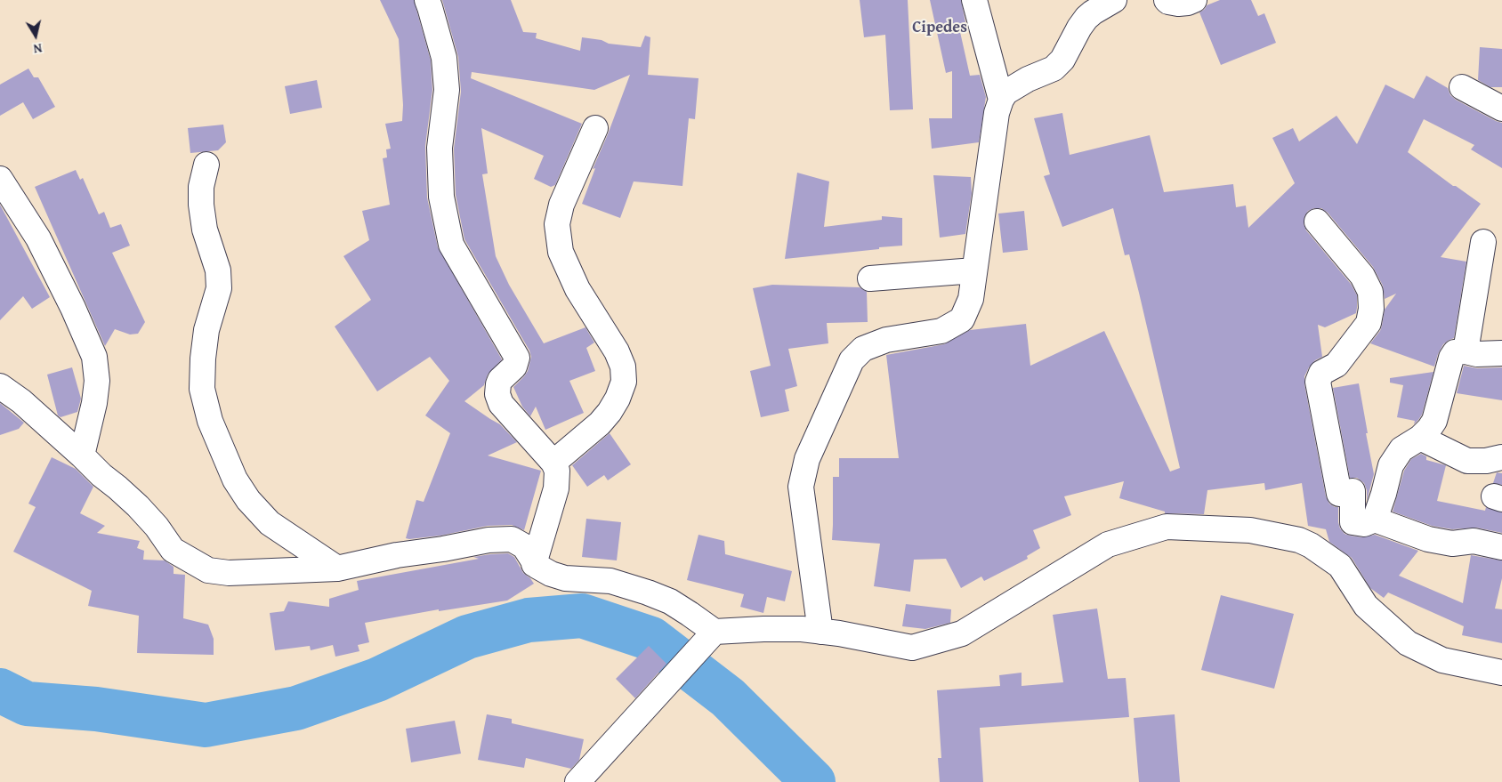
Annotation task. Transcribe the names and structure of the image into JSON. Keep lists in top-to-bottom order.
{
  "districts": ["Cipedes"],
  "north": "bottom"
}
